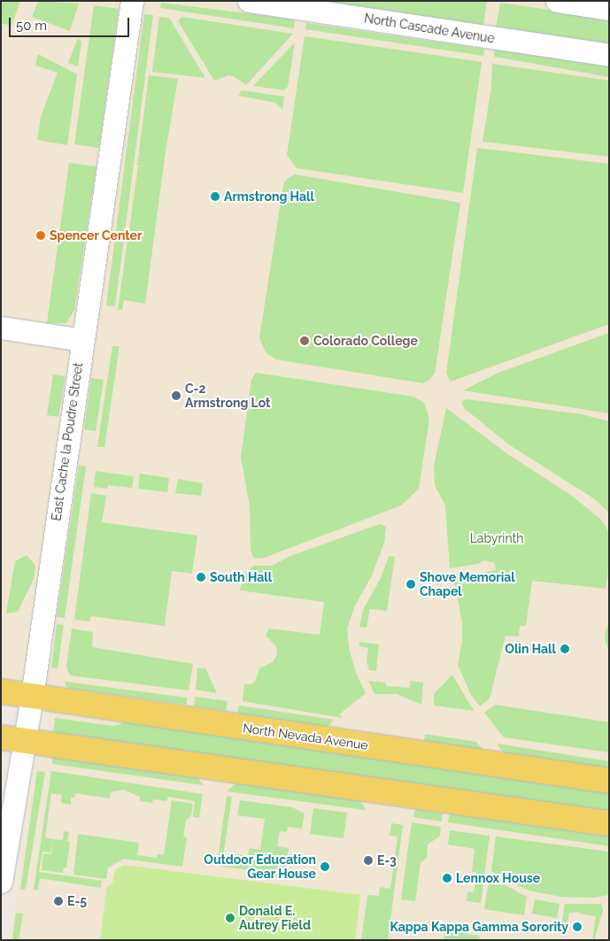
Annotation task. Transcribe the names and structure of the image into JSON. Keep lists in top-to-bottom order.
{
  "streets": {
    "main road": ["North Nevada Avenue"],
    "street": ["North Cascade Avenue", "East Cache la Poudre Street"]
  },
  "crossings": [
    ["East Cache la Poudre Street", "North Nevada Avenue"]
  ],
  "parks": ["Labyrinth"],
  "places": [
    "Armstrong Hall",
    "Spencer Center",
    "Colorado College",
    "C-2 Armstrong Lot",
    "South Hall",
    "Shove Memorial Chapel",
    "Olin Hall",
    "E-3",
    "Outdoor Education Gear House",
    "Lennox House",
    "E-5",
    "Donald E. Autrey Field",
    "Kappa Kappa Gamma Sorority"
  ],
  "scale_bar": "50 m"
}
